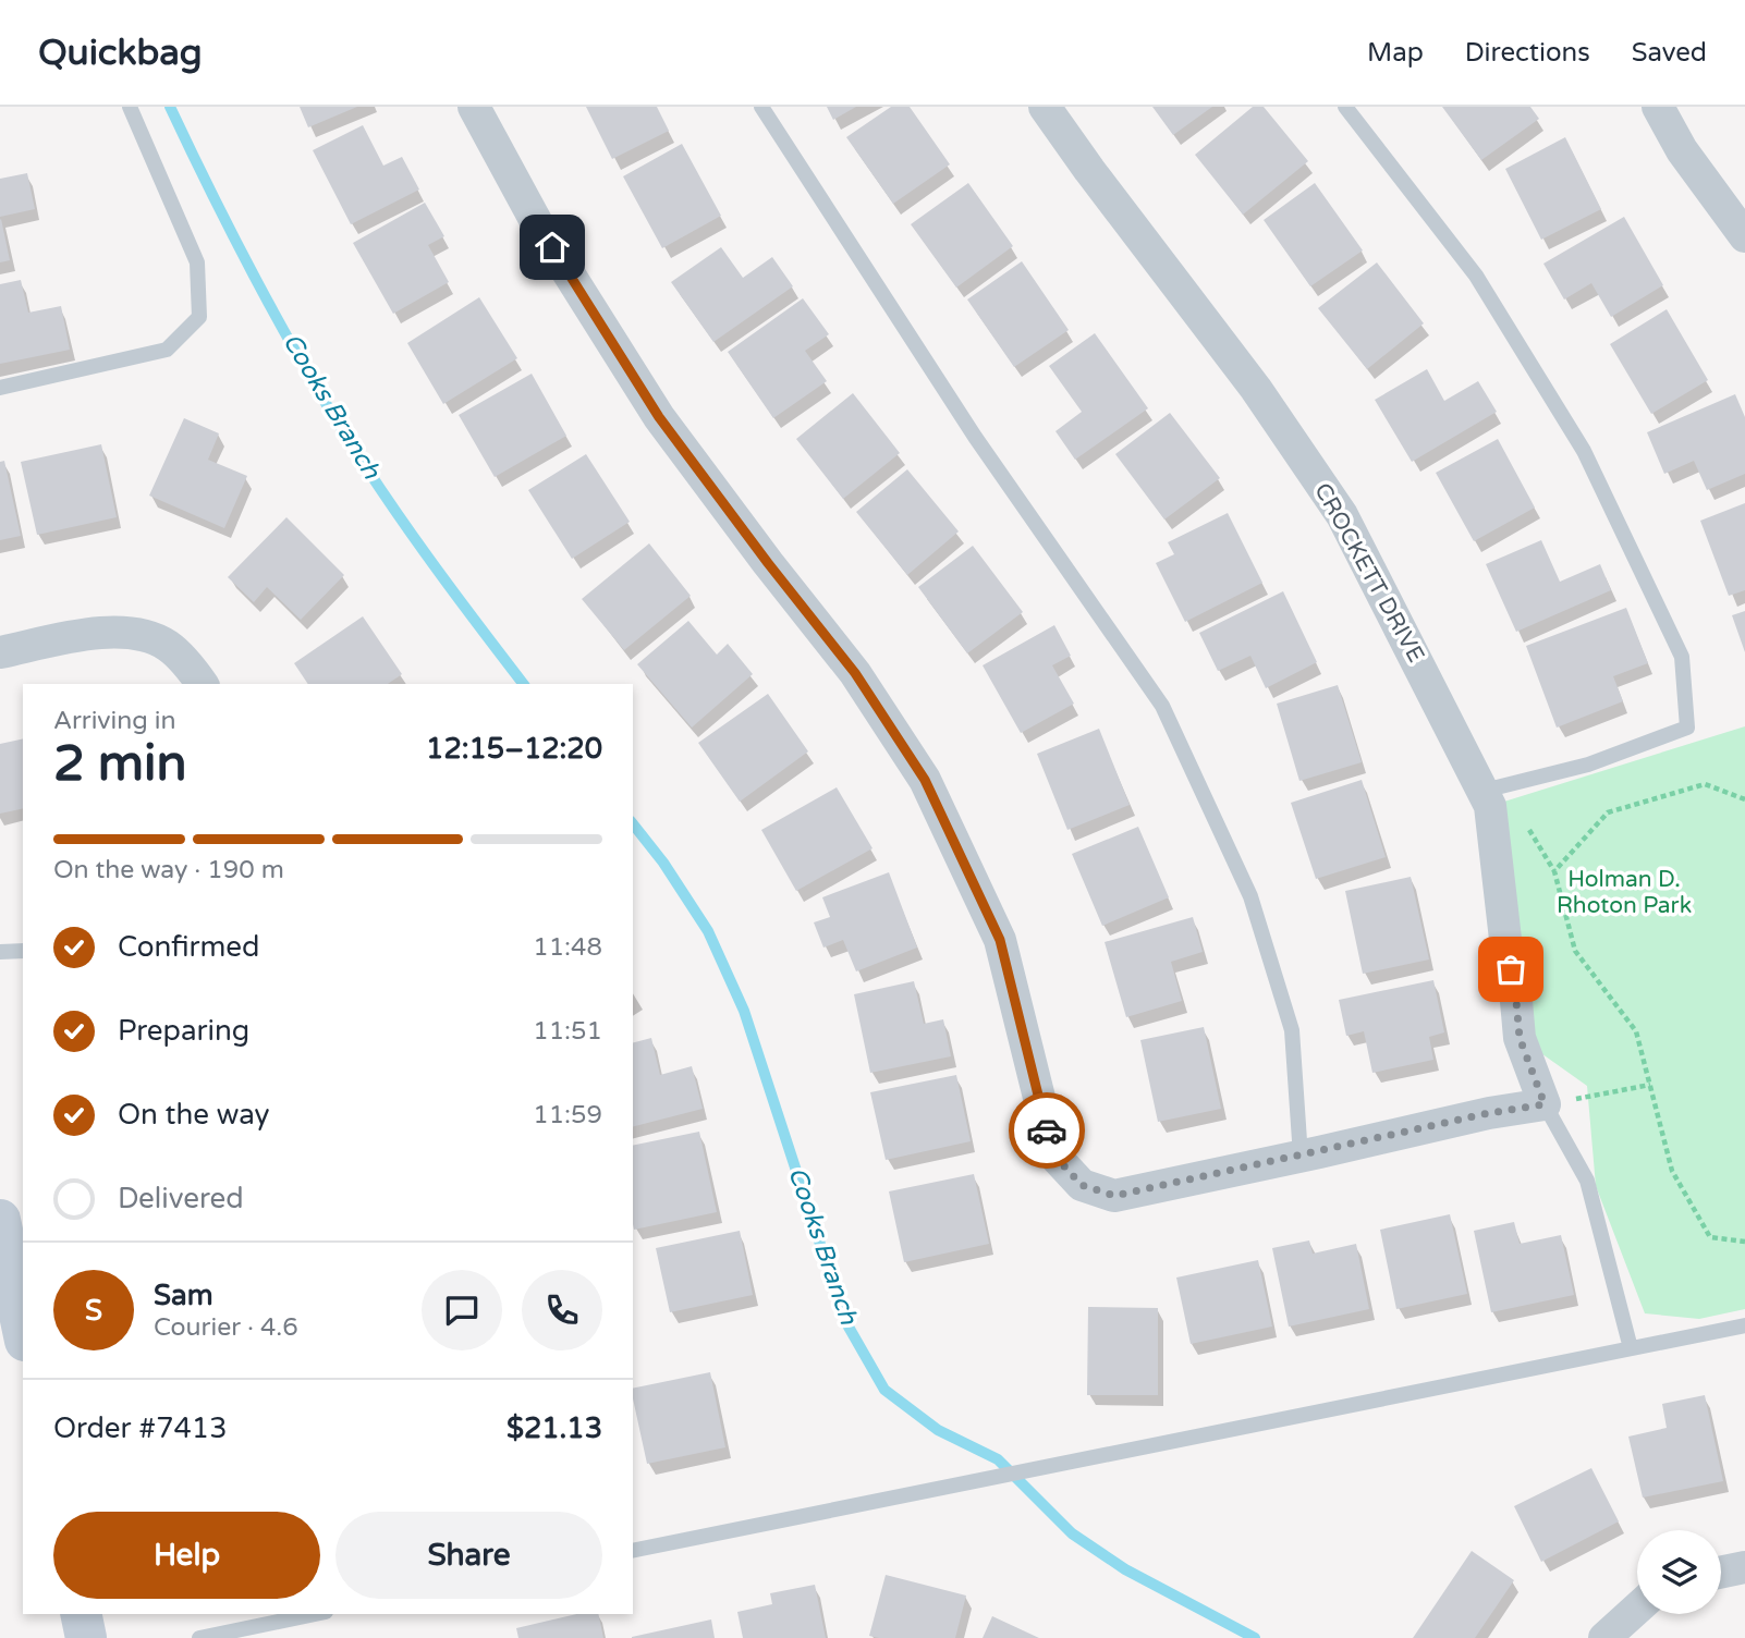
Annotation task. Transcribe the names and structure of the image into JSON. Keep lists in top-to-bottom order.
{
  "streets": {
    "street": ["CROCKETT DRIVE"]
  },
  "water": ["Cooks Branch"],
  "parks": ["Holman D. Rhoton Park"],
  "page": {
    "header": "Quickbag",
    "nav": ["Map", "Directions", "Saved"],
    "heading": ["2 min", "Arriving in", "12:15–12:20"],
    "panel": [
      "Sam",
      "Courier · 4.6",
      "Order #7413",
      "$21.13"
    ],
    "bar": "On the way · 190 m",
    "list": [
      ["Confirmed", "11:48"],
      ["Preparing", "11:51"],
      ["On the way", "11:59"],
      "Delivered"
    ],
    "round": "S",
    "buttons": ["Help", "Share"]
  }
}
